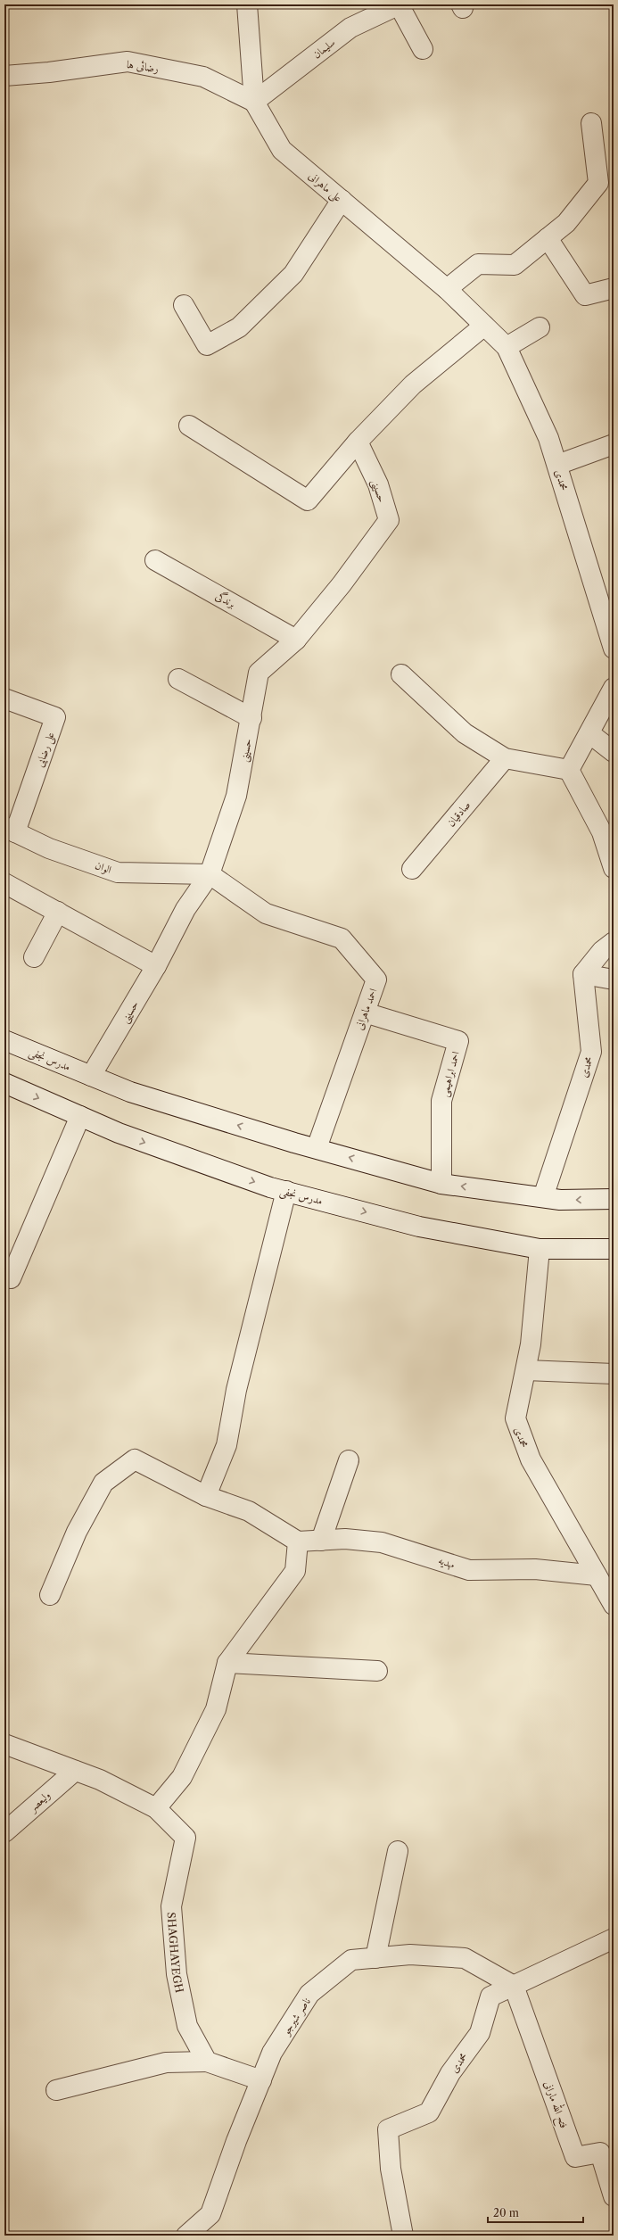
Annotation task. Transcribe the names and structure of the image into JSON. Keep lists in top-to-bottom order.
{
  "streets": {
    "street": [
      "سلیمان",
      "رضائی ها",
      "علی ماهرانی",
      "محمدی",
      "حسینی",
      "برندگی",
      "علی رضایی",
      "صادقیان",
      "الوان",
      "احمد ماهرانی",
      "مدرس نجفی",
      "احمد ابراهیمی",
      "مهدیه",
      "ولیعصر",
      "SHAGHAYEGH",
      "ناصر شیرجو",
      "فتح الله مارانی"
    ]
  },
  "crossings": [
    ["سلیمان", "رضائی ها"],
    ["سلیمان", "علی ماهرانی"],
    ["رضائی ها", "علی ماهرانی"],
    ["علی ماهرانی", "محمدی"],
    ["محمدی", "مدرس نجفی"],
    ["محمدی", "مهدیه"],
    ["محمدی", "ناصر شیرجو"],
    ["محمدی", "فتح الله مارانی"],
    ["حسینی", "برندگی"],
    ["حسینی", "الوان"],
    ["حسینی", "احمد ماهرانی"],
    ["حسینی", "مدرس نجفی"],
    ["علی رضایی", "الوان"],
    ["الوان", "احمد ماهرانی"],
    ["احمد ماهرانی", "مدرس نجفی"],
    ["احمد ماهرانی", "احمد ابراهیمی"],
    ["مدرس نجفی", "احمد ابراهیمی"],
    ["ولیعصر", "SHAGHAYEGH"],
    ["ناصر شیرجو", "فتح الله مارانی"]
  ],
  "scale_bar": "20 m"
}
